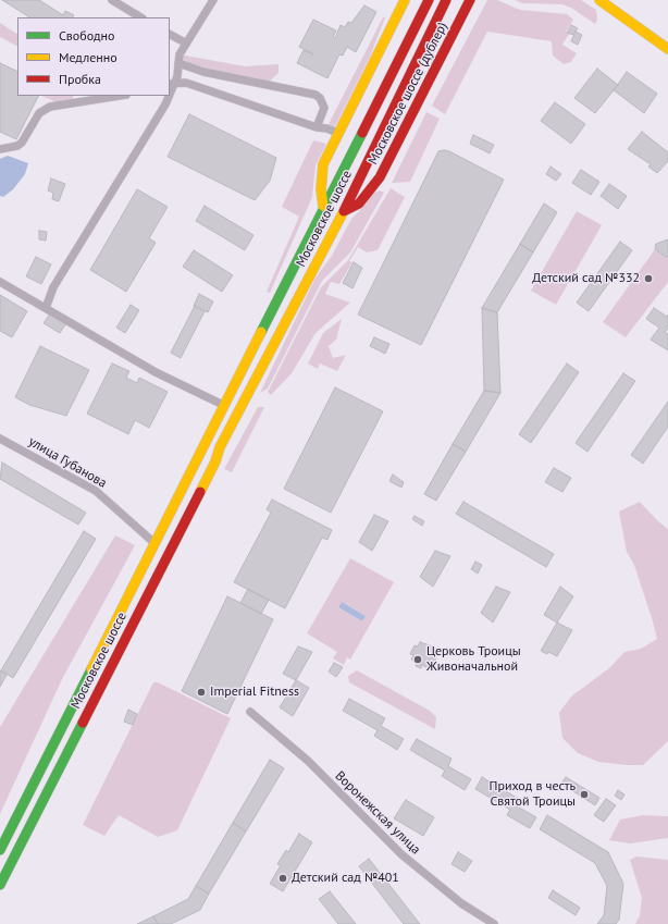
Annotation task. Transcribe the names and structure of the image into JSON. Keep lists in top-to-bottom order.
{
  "streets": {
    "main road": ["Московское шоссе (дублер)", "Московское шоссе"],
    "street": ["улица Губанова", "Воронежская улица"]
  },
  "crossings": [
    ["Московское шоссе (дублер)", "Московское шоссе"],
    ["Московское шоссе", "улица Губанова"]
  ],
  "places": [
    "Детский сад №332",
    "Церковь Троицы Живоначальной",
    "Imperial Fitness",
    "Приход в честь Святой Троицы",
    "Детский сад №401"
  ],
  "legend": ["Свободно", "Медленно", "Пробка"]
}
